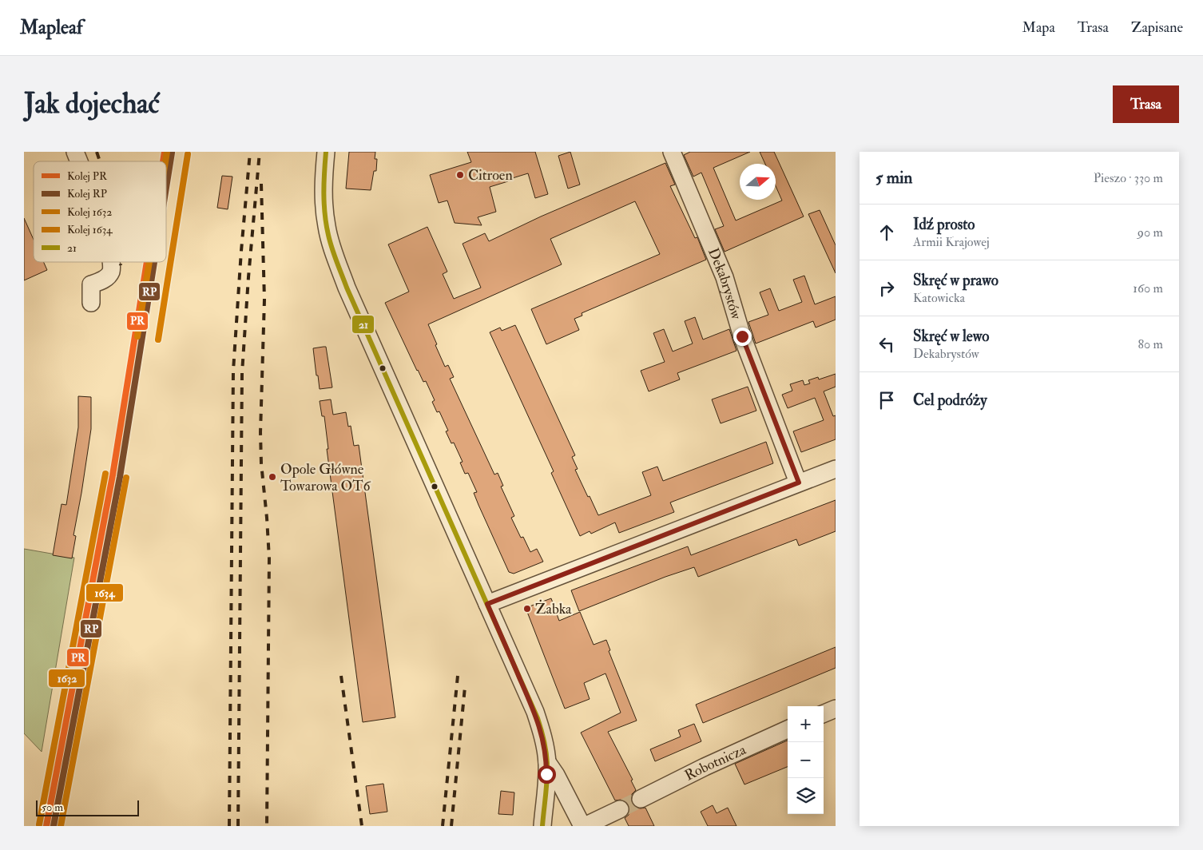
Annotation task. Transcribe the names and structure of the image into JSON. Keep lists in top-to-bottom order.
{
  "streets": {
    "street": ["Dekabrystów", "Robotnicza"]
  },
  "places": ["Citroen", "Opole Główne Towarowa OT6", "Żabka"],
  "lines": [
    "rail line PR",
    "rail line 1632",
    "transit line 21",
    "rail line RP",
    "rail line 1634"
  ],
  "legend": [
    "Kolej PR",
    "Kolej RP",
    "Kolej 1632",
    "Kolej 1634",
    "21"
  ],
  "scale_bar": "50 m",
  "north": "right",
  "page": {
    "header": "Mapleaf",
    "nav": ["Mapa", "Trasa", "Zapisane"],
    "buttons": "Trasa",
    "title": "Jak dojechać",
    "heading": ["5 min", "Pieszo · 330 m"],
    "list": [
      ["Idź prosto", "Armii Krajowej", "90 m"],
      ["Skręć w prawo", "Katowicka", "160 m"],
      ["Skręć w lewo", "Dekabrystów", "80 m"],
      "Cel podróży"
    ],
    "map_buttons": ["+", "−"],
    "scale": "50 m"
  }
}
